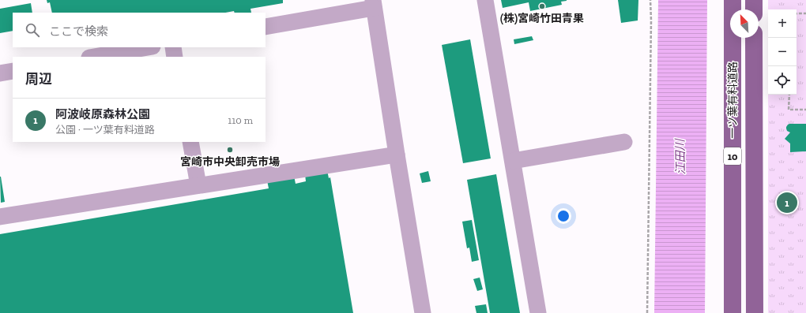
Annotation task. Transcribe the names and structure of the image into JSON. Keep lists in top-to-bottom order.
{
  "streets": {
    "main road": ["一ツ葉有料道路", "10"]
  },
  "water": ["江田川"],
  "places": ["(株)宮崎竹田青果", "宮崎市中央卸売市場"],
  "north": "top left",
  "page": {
    "map_buttons": ["+", "−"],
    "search": "ここで検索",
    "heading": "周辺",
    "list": [
      {
        "mark": "1",
        "name": "阿波岐原森林公園",
        "note": "公園 · 一ツ葉有料道路",
        "value": "110 m"
      }
    ],
    "pins": "1"
  }
}
